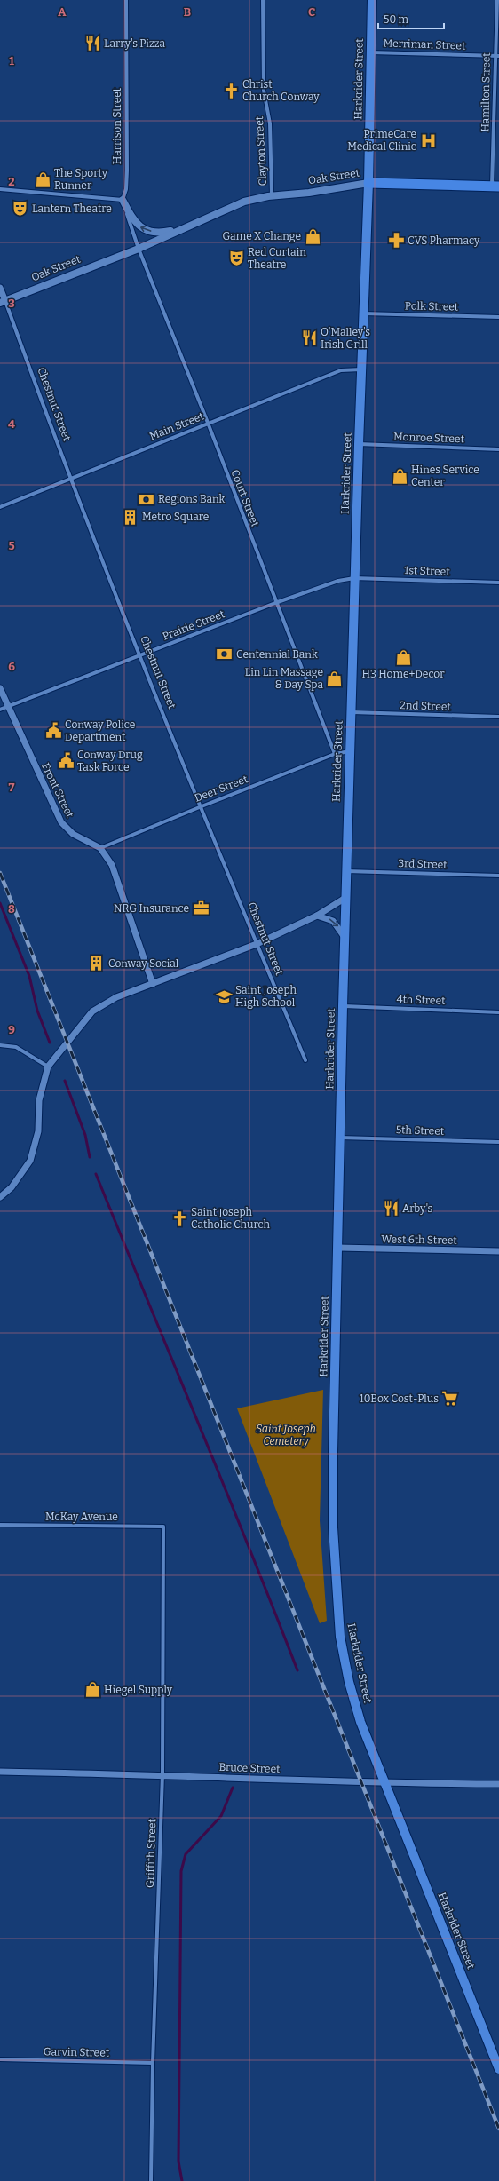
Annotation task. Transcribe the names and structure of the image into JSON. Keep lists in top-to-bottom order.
{
  "streets": {
    "highway": ["Oak Street"],
    "main road": ["Harkrider Street"],
    "street": [
      "Merriman Street",
      "Hamilton Street",
      "Harrison Street",
      "Clayton Street",
      "Polk Street",
      "Chestnut Street",
      "Main Street",
      "Monroe Street",
      "Court Street",
      "1st Street",
      "Prairie Street",
      "2nd Street",
      "Deer Street",
      "Front Street",
      "3rd Street",
      "4th Street",
      "5th Street",
      "West 6th Street",
      "McKay Avenue",
      "Bruce Street",
      "Griffith Street",
      "Garvin Street"
    ]
  },
  "crossings": [
    ["Merriman Street", "Harkrider Street"],
    ["Merriman Street", "Hamilton Street"],
    ["Harkrider Street", "Oak Street"],
    ["Harkrider Street", "Polk Street"],
    ["Harkrider Street", "Main Street"],
    ["Harkrider Street", "Monroe Street"],
    ["Harkrider Street", "1st Street"],
    ["Harkrider Street", "Prairie Street"],
    ["Harkrider Street", "2nd Street"],
    ["Harkrider Street", "Deer Street"],
    ["Harkrider Street", "3rd Street"],
    ["Harkrider Street", "4th Street"],
    ["Harkrider Street", "5th Street"],
    ["Harkrider Street", "West 6th Street"],
    ["Harkrider Street", "Bruce Street"],
    ["Hamilton Street", "Oak Street"],
    ["Harrison Street", "Oak Street"],
    ["Clayton Street", "Oak Street"],
    ["Oak Street", "Chestnut Street"],
    ["Oak Street", "Court Street"],
    ["Chestnut Street", "Main Street"],
    ["Chestnut Street", "Prairie Street"],
    ["Chestnut Street", "Deer Street"],
    ["Main Street", "Court Street"],
    ["Court Street", "Prairie Street"],
    ["Court Street", "Deer Street"],
    ["1st Street", "Prairie Street"],
    ["Prairie Street", "Front Street"],
    ["Deer Street", "Front Street"],
    ["McKay Avenue", "Griffith Street"],
    ["Bruce Street", "Griffith Street"],
    ["Griffith Street", "Garvin Street"]
  ],
  "parks": ["Saint Joseph Cemetery"],
  "places": {
    "restaurant": ["Larry's Pizza", "O'Malley's Irish Grill", "Arby's"],
    "church": ["Christ Church Conway", "Saint Joseph Catholic Church"],
    "hospital": ["PrimeCare Medical Clinic"],
    "shop": [
      "The Sporty Runner",
      "Game X Change",
      "Hines Service Center",
      "H3 Home+Decor",
      "Lin Lin Massage & Day Spa",
      "Hiegel Supply"
    ],
    "theatre": ["Lantern Theatre", "Red Curtain Theatre"],
    "pharmacy": ["CVS Pharmacy"],
    "bank": ["Regions Bank", "Centennial Bank"],
    "building": ["Metro Square", "Conway Social"],
    "public building": ["Conway Police Department", "Conway Drug Task Force"],
    "office": ["NRG Insurance"],
    "school or university": ["Saint Joseph High School"],
    "supermarket": ["10Box Cost-Plus"]
  },
  "scale_bar": "50 m",
  "grid": {
    "columns": ["A", "B", "C"],
    "rows": [
      "1",
      "2",
      "3",
      "4",
      "5",
      "6",
      "7",
      "8",
      "9"
    ]
  }
}
